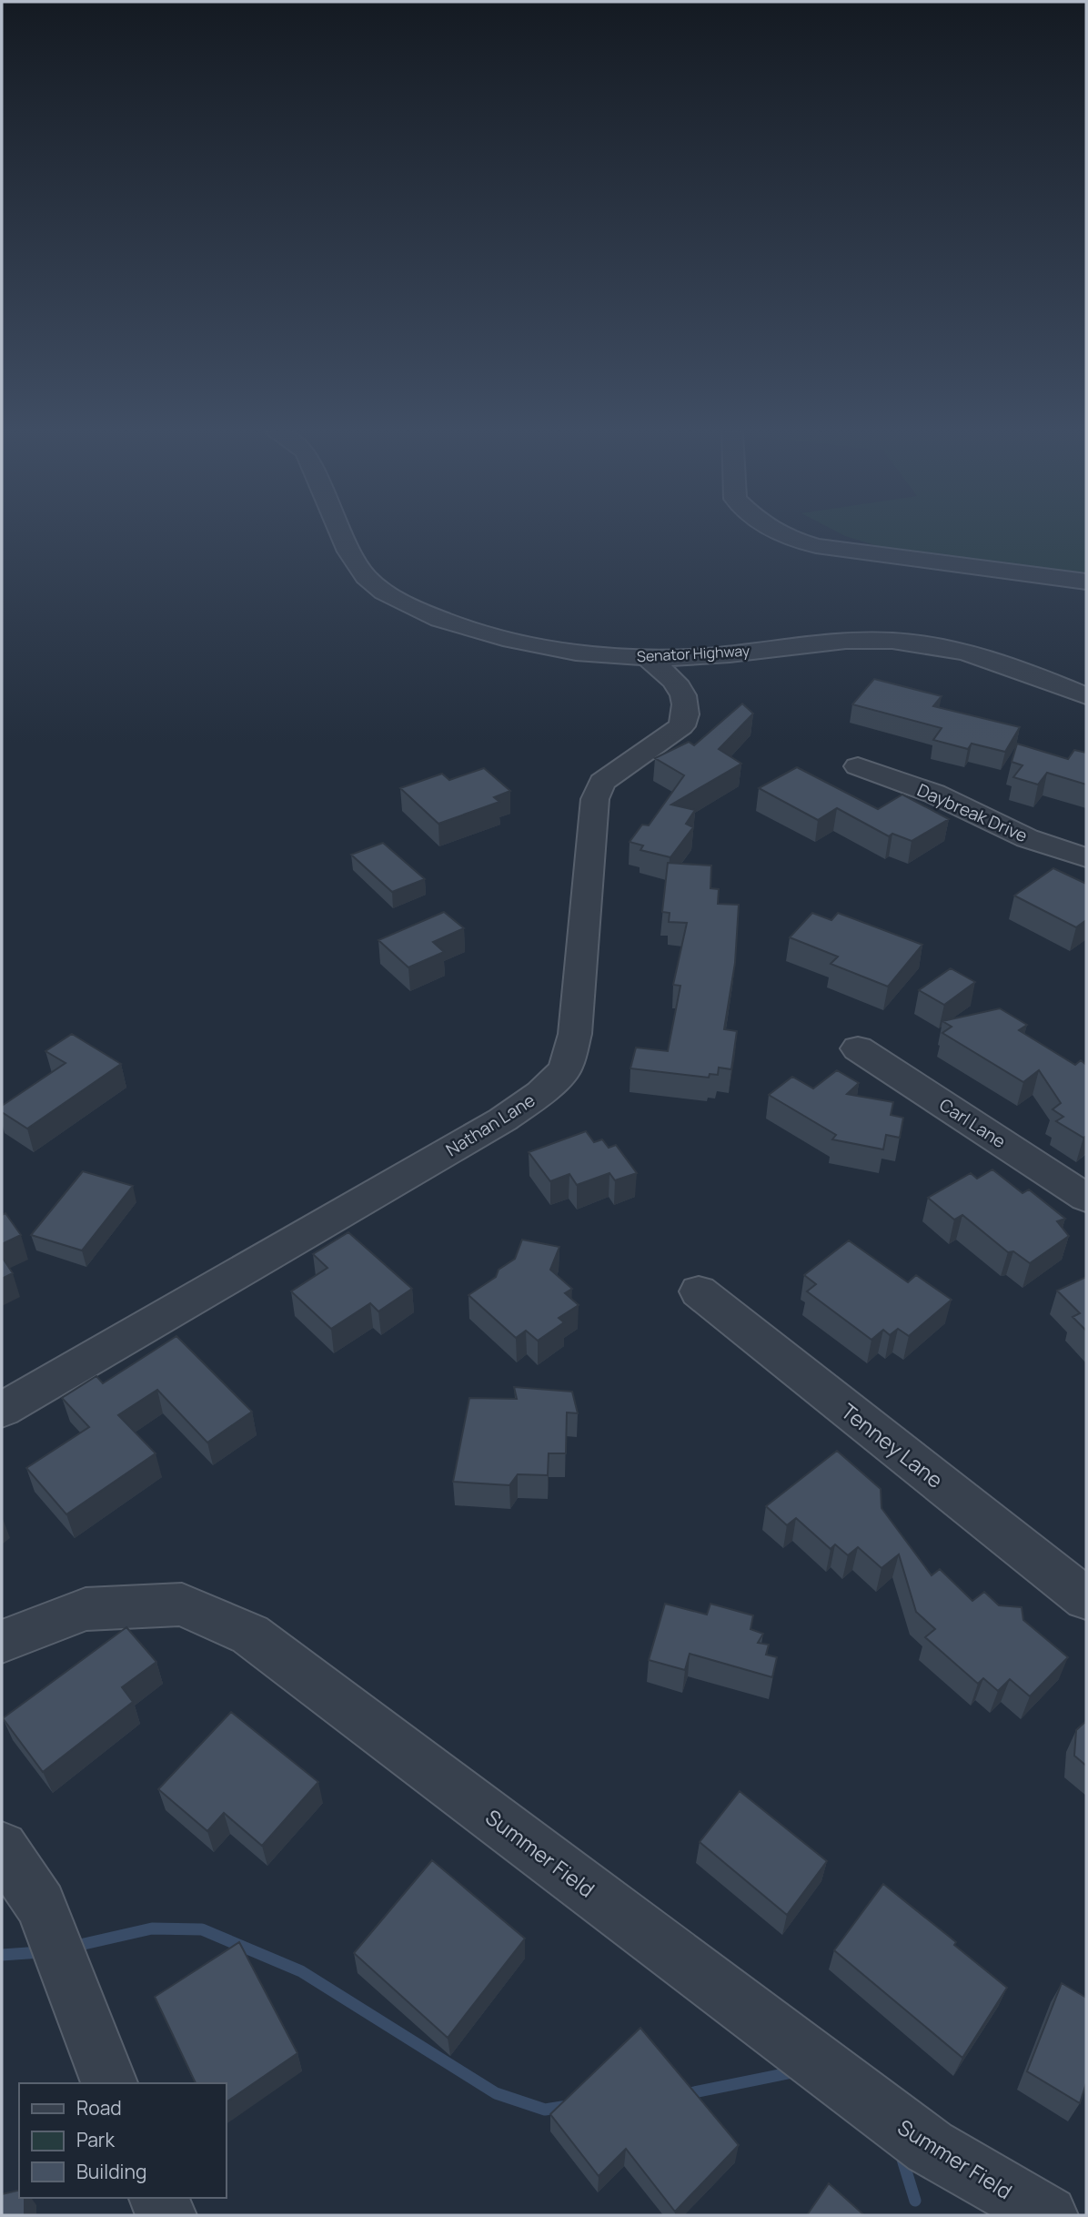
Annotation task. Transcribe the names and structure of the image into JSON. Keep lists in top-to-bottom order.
{
  "streets": {
    "street": [
      "Senator Highway",
      "Daybreak Drive",
      "Carl Lane",
      "Nathan Lane",
      "Tenney Lane",
      "Summer Field"
    ]
  },
  "crossings": [
    ["Senator Highway", "Nathan Lane"]
  ],
  "legend": ["Road", "Park", "Building"]
}
